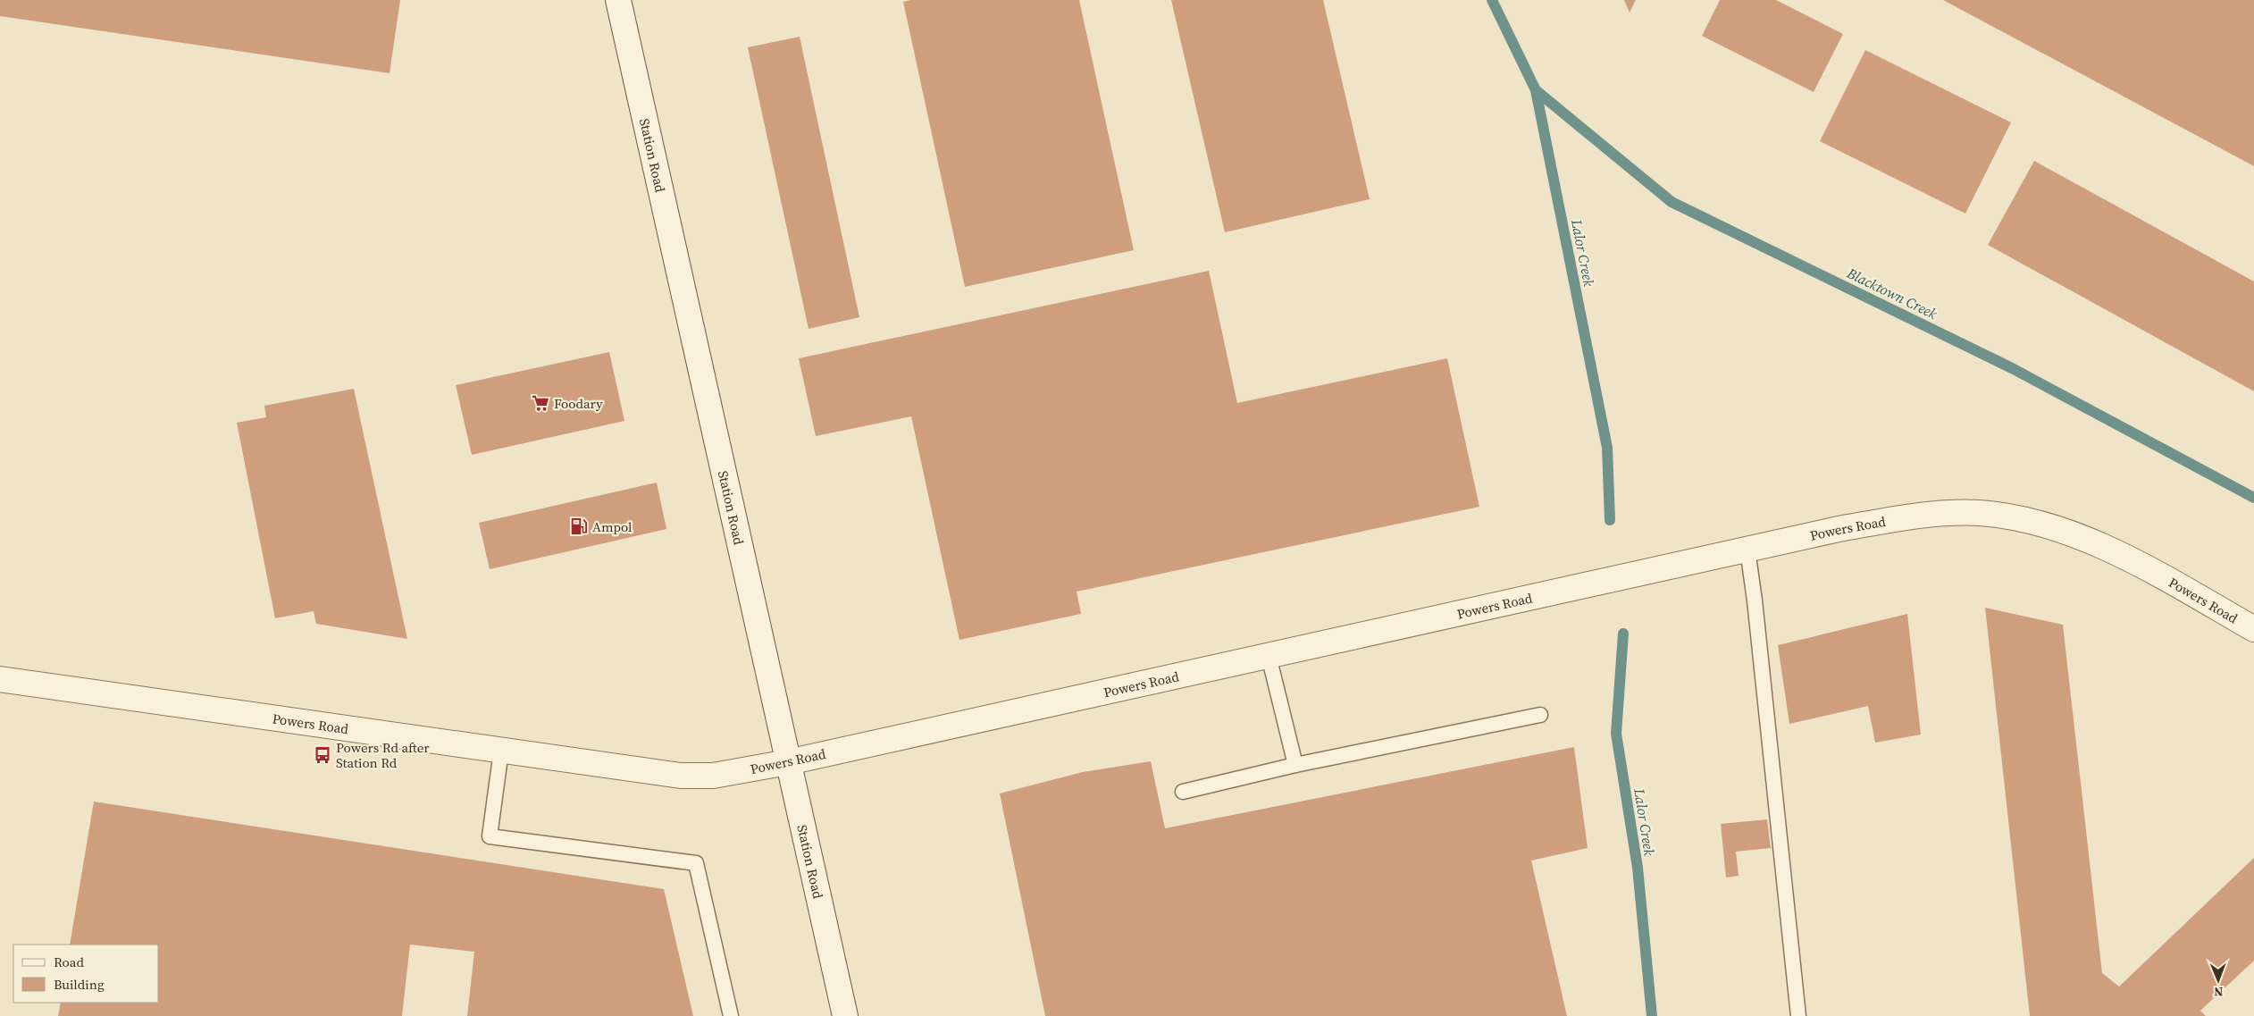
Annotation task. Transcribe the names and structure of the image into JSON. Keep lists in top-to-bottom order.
{
  "streets": {
    "street": ["Station Road", "Powers Road"]
  },
  "crossings": [
    ["Station Road", "Powers Road"]
  ],
  "water": ["Lalor Creek", "Blacktown Creek"],
  "places": {
    "supermarket": ["Foodary"],
    "fuel station": ["Ampol"],
    "bus stop": ["Powers Rd after Station Rd"]
  },
  "legend": ["Road", "Building"],
  "north": "bottom"
}
